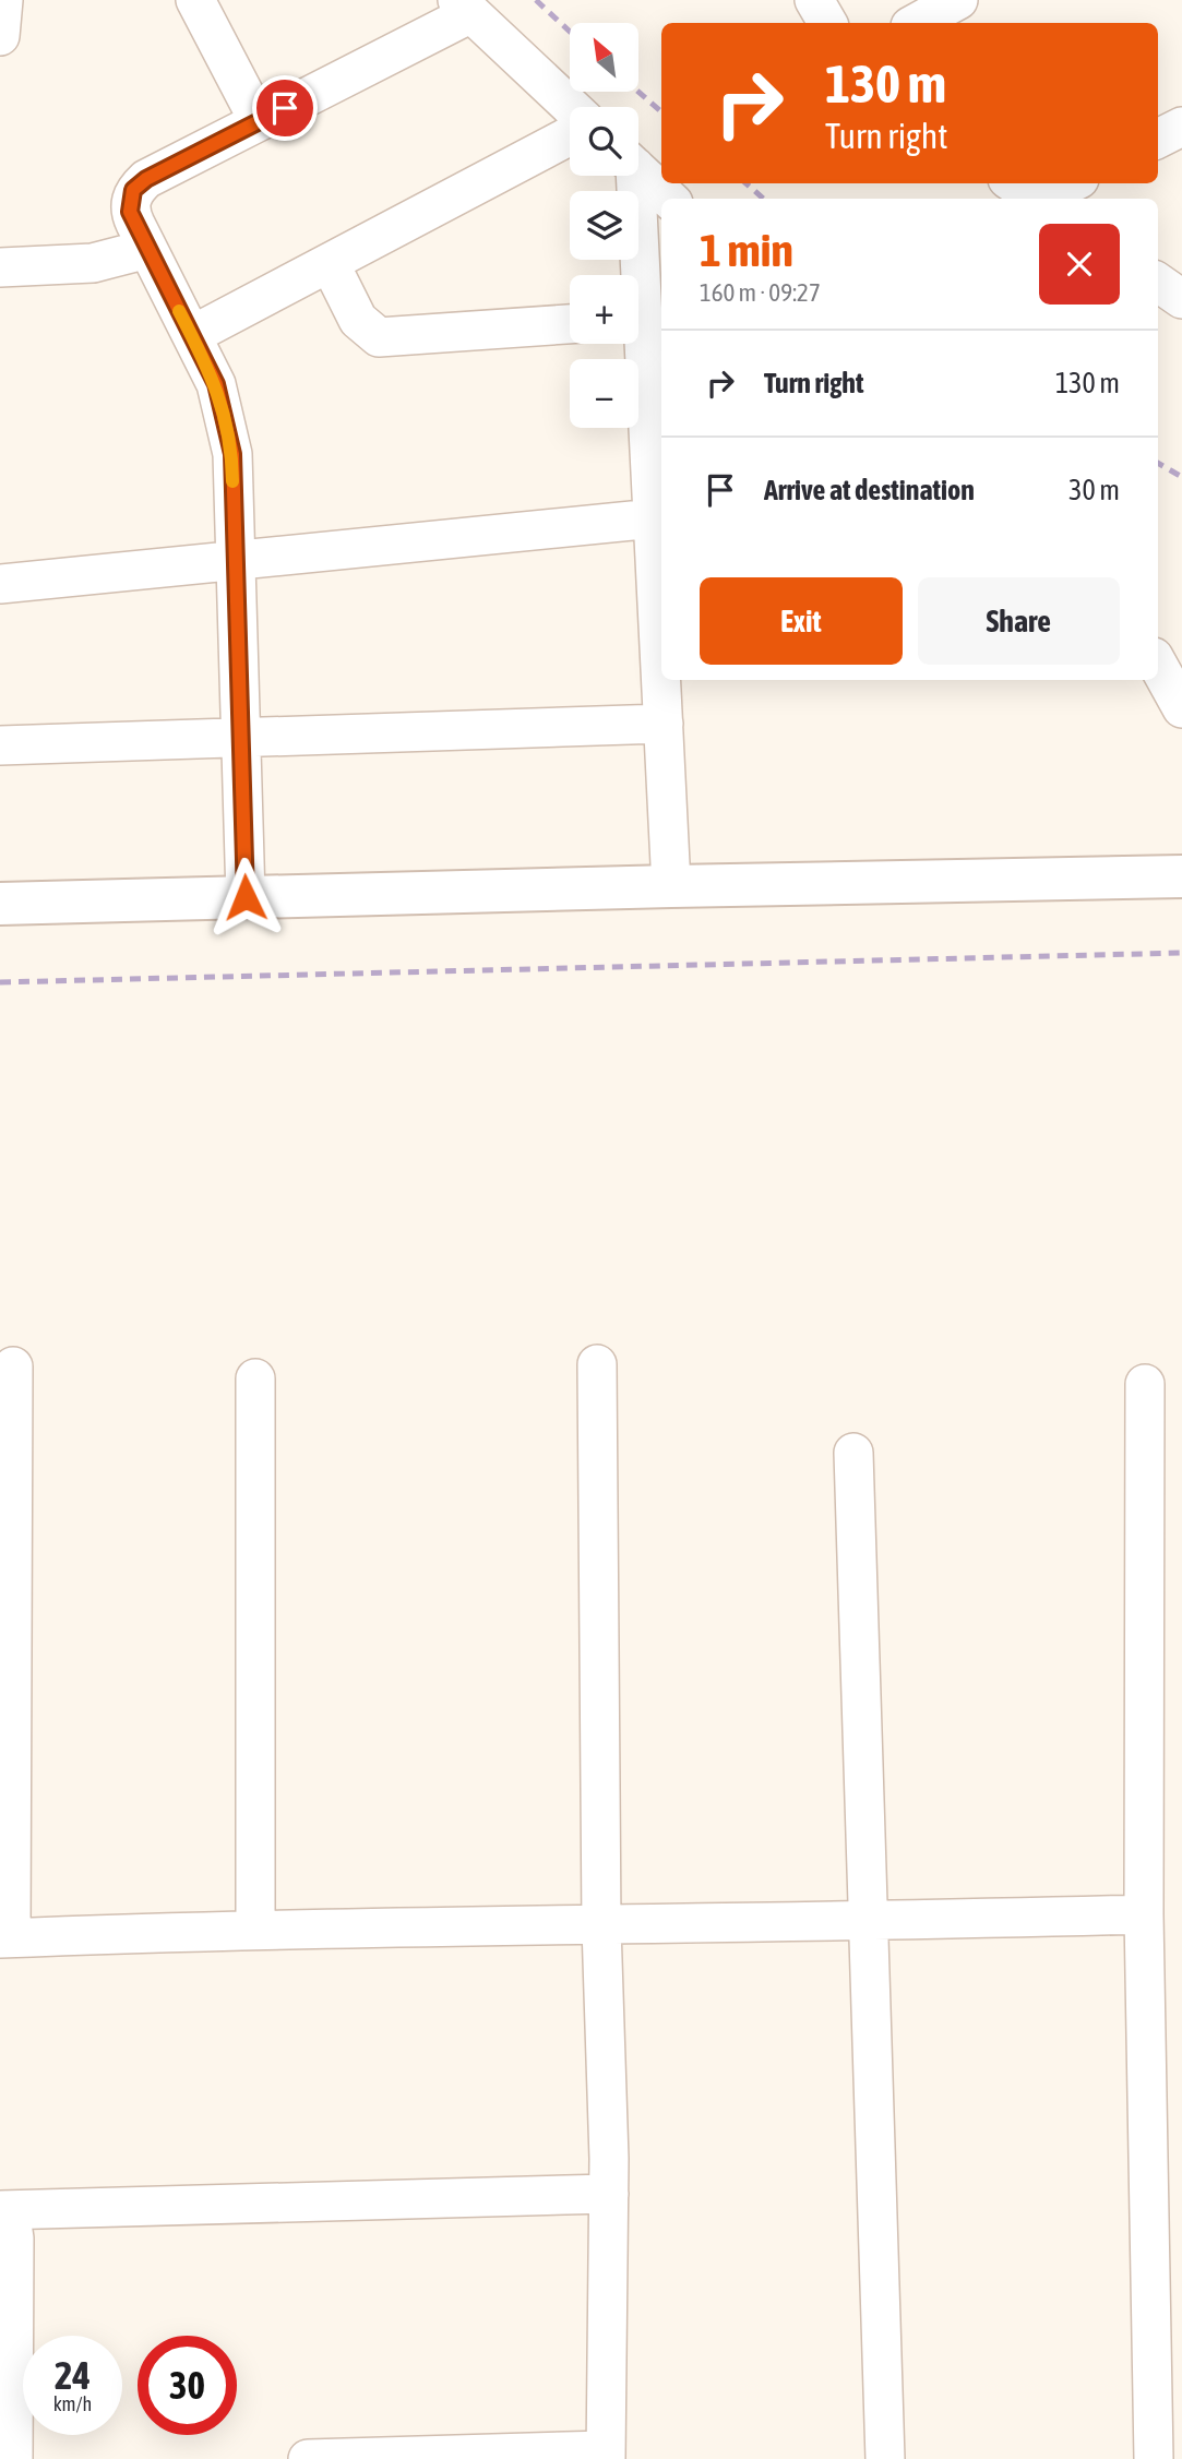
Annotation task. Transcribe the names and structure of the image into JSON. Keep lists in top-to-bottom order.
{
  "north": "top left",
  "page": {
    "map_buttons": ["+", "−"],
    "turn": ["130 m", "Turn right"],
    "heading": ["1 min", "160 m · 09:27"],
    "list": [
      {
        "name": "Turn right",
        "value": "130 m"
      },
      {
        "name": "Arrive at destination",
        "value": "30 m"
      }
    ],
    "buttons": ["Exit", "Share"],
    "speed": "24 km/h",
    "limit": "30"
  }
}
